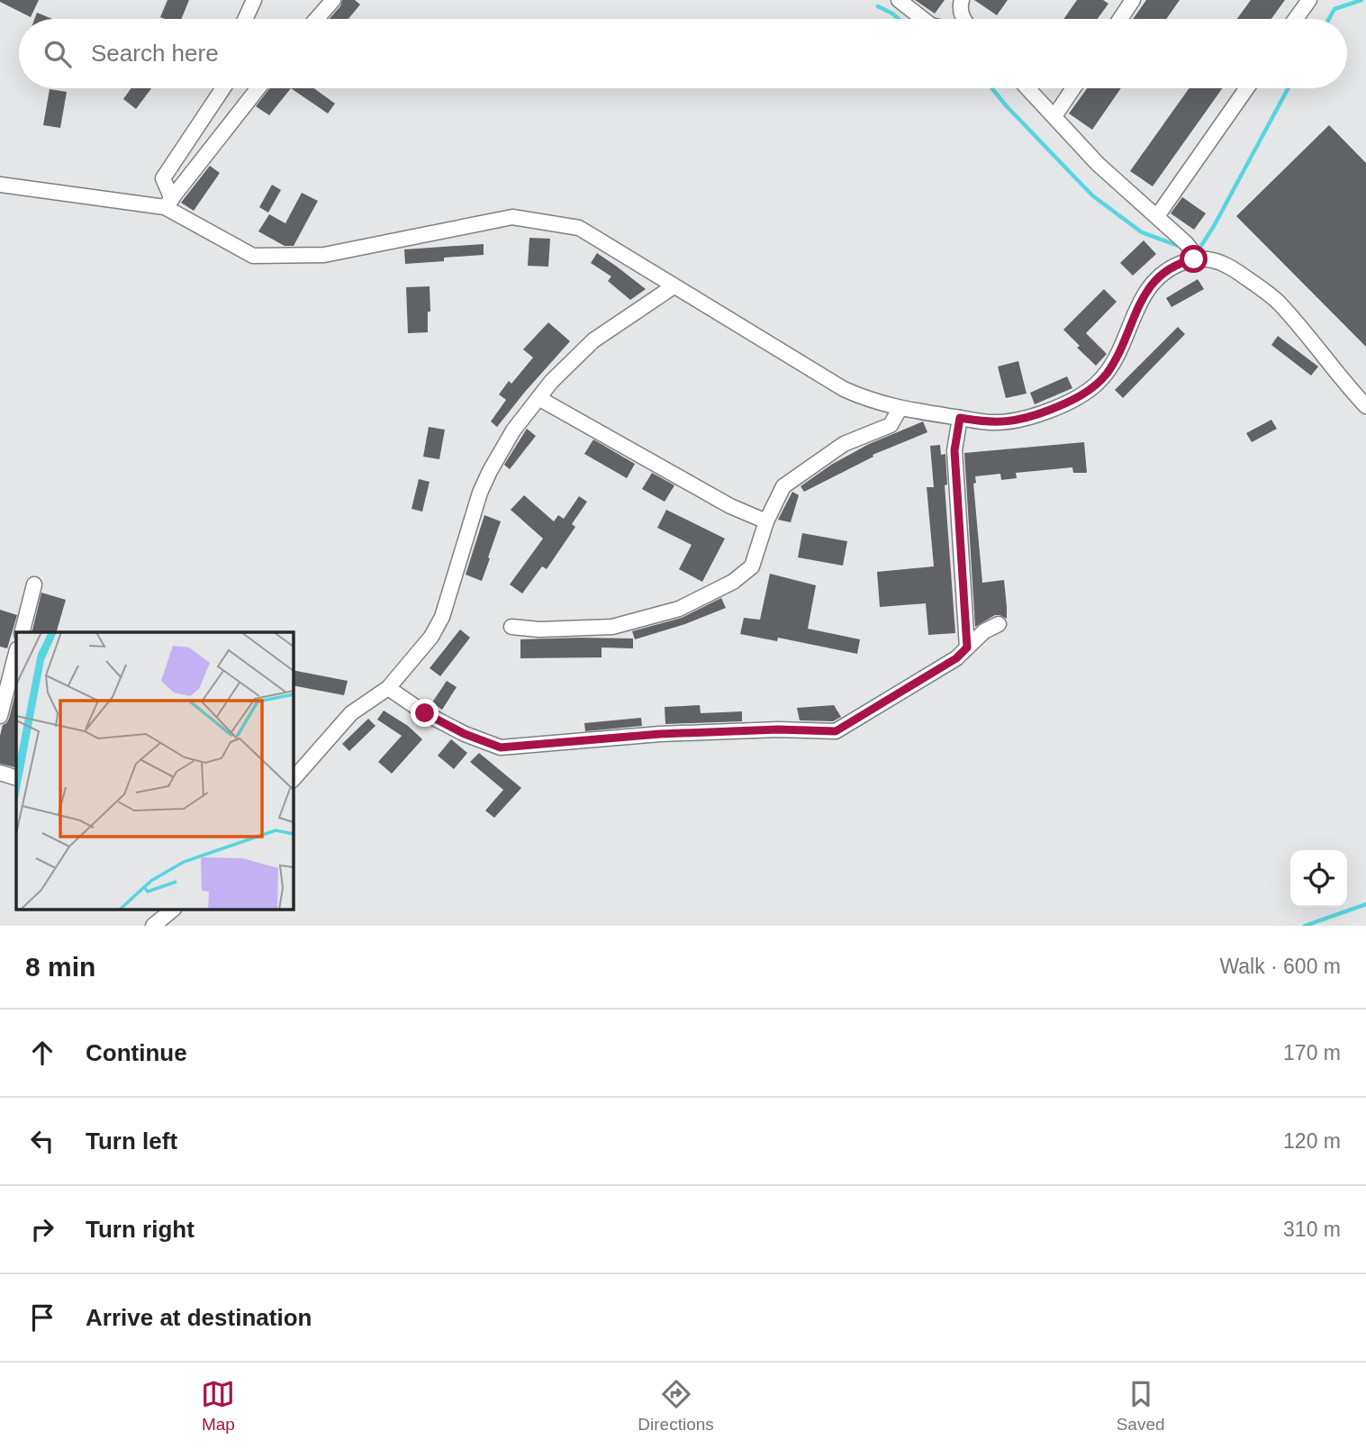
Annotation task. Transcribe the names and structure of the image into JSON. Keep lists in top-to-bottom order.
{
  "page": {
    "search": "Search here",
    "heading": ["8 min", "Walk · 600 m"],
    "list": [
      ["Continue", "170 m"],
      ["Turn left", "120 m"],
      ["Turn right", "310 m"],
      "Arrive at destination"
    ],
    "nav": ["Map", "Directions", "Saved"]
  }
}
